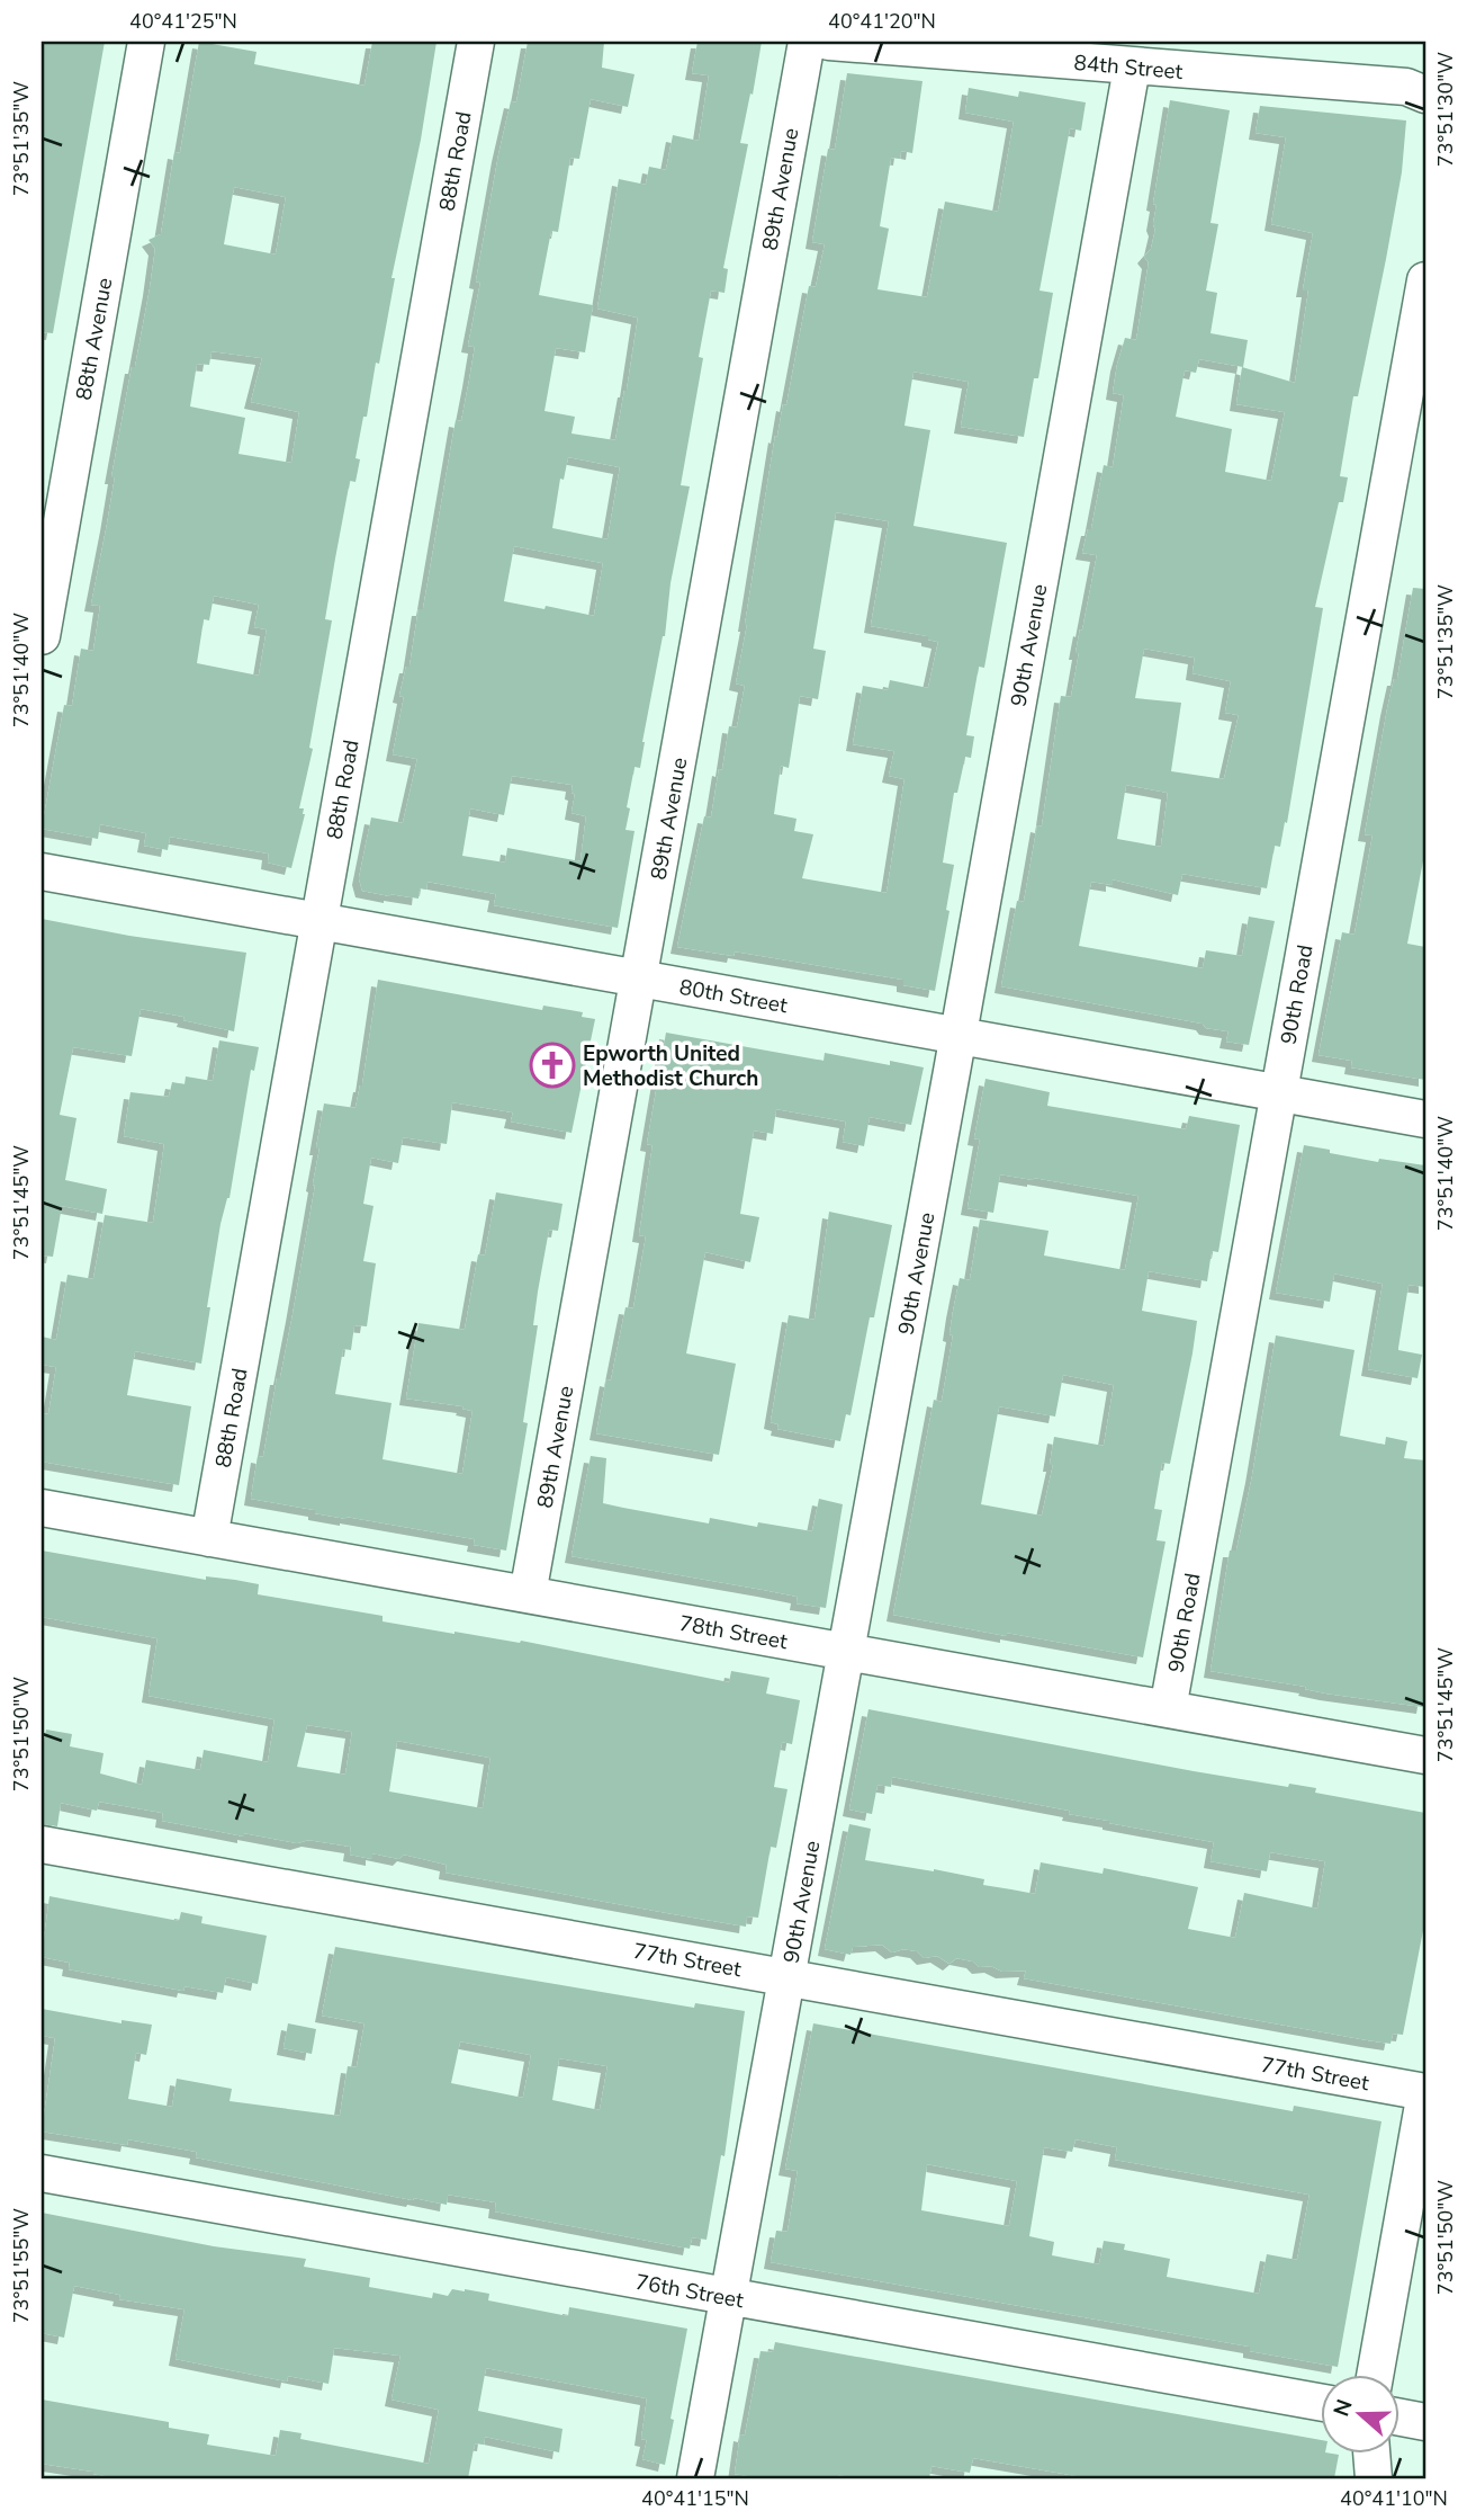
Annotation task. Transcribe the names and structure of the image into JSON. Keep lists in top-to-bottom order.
{
  "streets": {
    "street": [
      "84th Street",
      "88th Road",
      "89th Avenue",
      "88th Avenue",
      "90th Avenue",
      "90th Road",
      "80th Street",
      "78th Street",
      "77th Street",
      "76th Street"
    ]
  },
  "crossings": [
    ["84th Street", "90th Avenue"],
    ["88th Road", "80th Street"],
    ["88th Road", "78th Street"],
    ["89th Avenue", "80th Street"],
    ["89th Avenue", "78th Street"],
    ["90th Avenue", "80th Street"],
    ["90th Avenue", "78th Street"],
    ["90th Avenue", "77th Street"],
    ["90th Avenue", "76th Street"],
    ["90th Road", "80th Street"],
    ["90th Road", "78th Street"]
  ],
  "places": {
    "church": ["Epworth United Methodist Church"]
  },
  "north": "left",
  "coordinates": [
    "40°41'25\"N",
    "40°41'20\"N",
    "73°51'30\"W",
    "73°51'35\"W",
    "73°51'40\"W",
    "73°51'45\"W",
    "73°51'50\"W",
    "73°51'55\"W",
    "40°41'15\"N",
    "40°41'10\"N"
  ]
}
